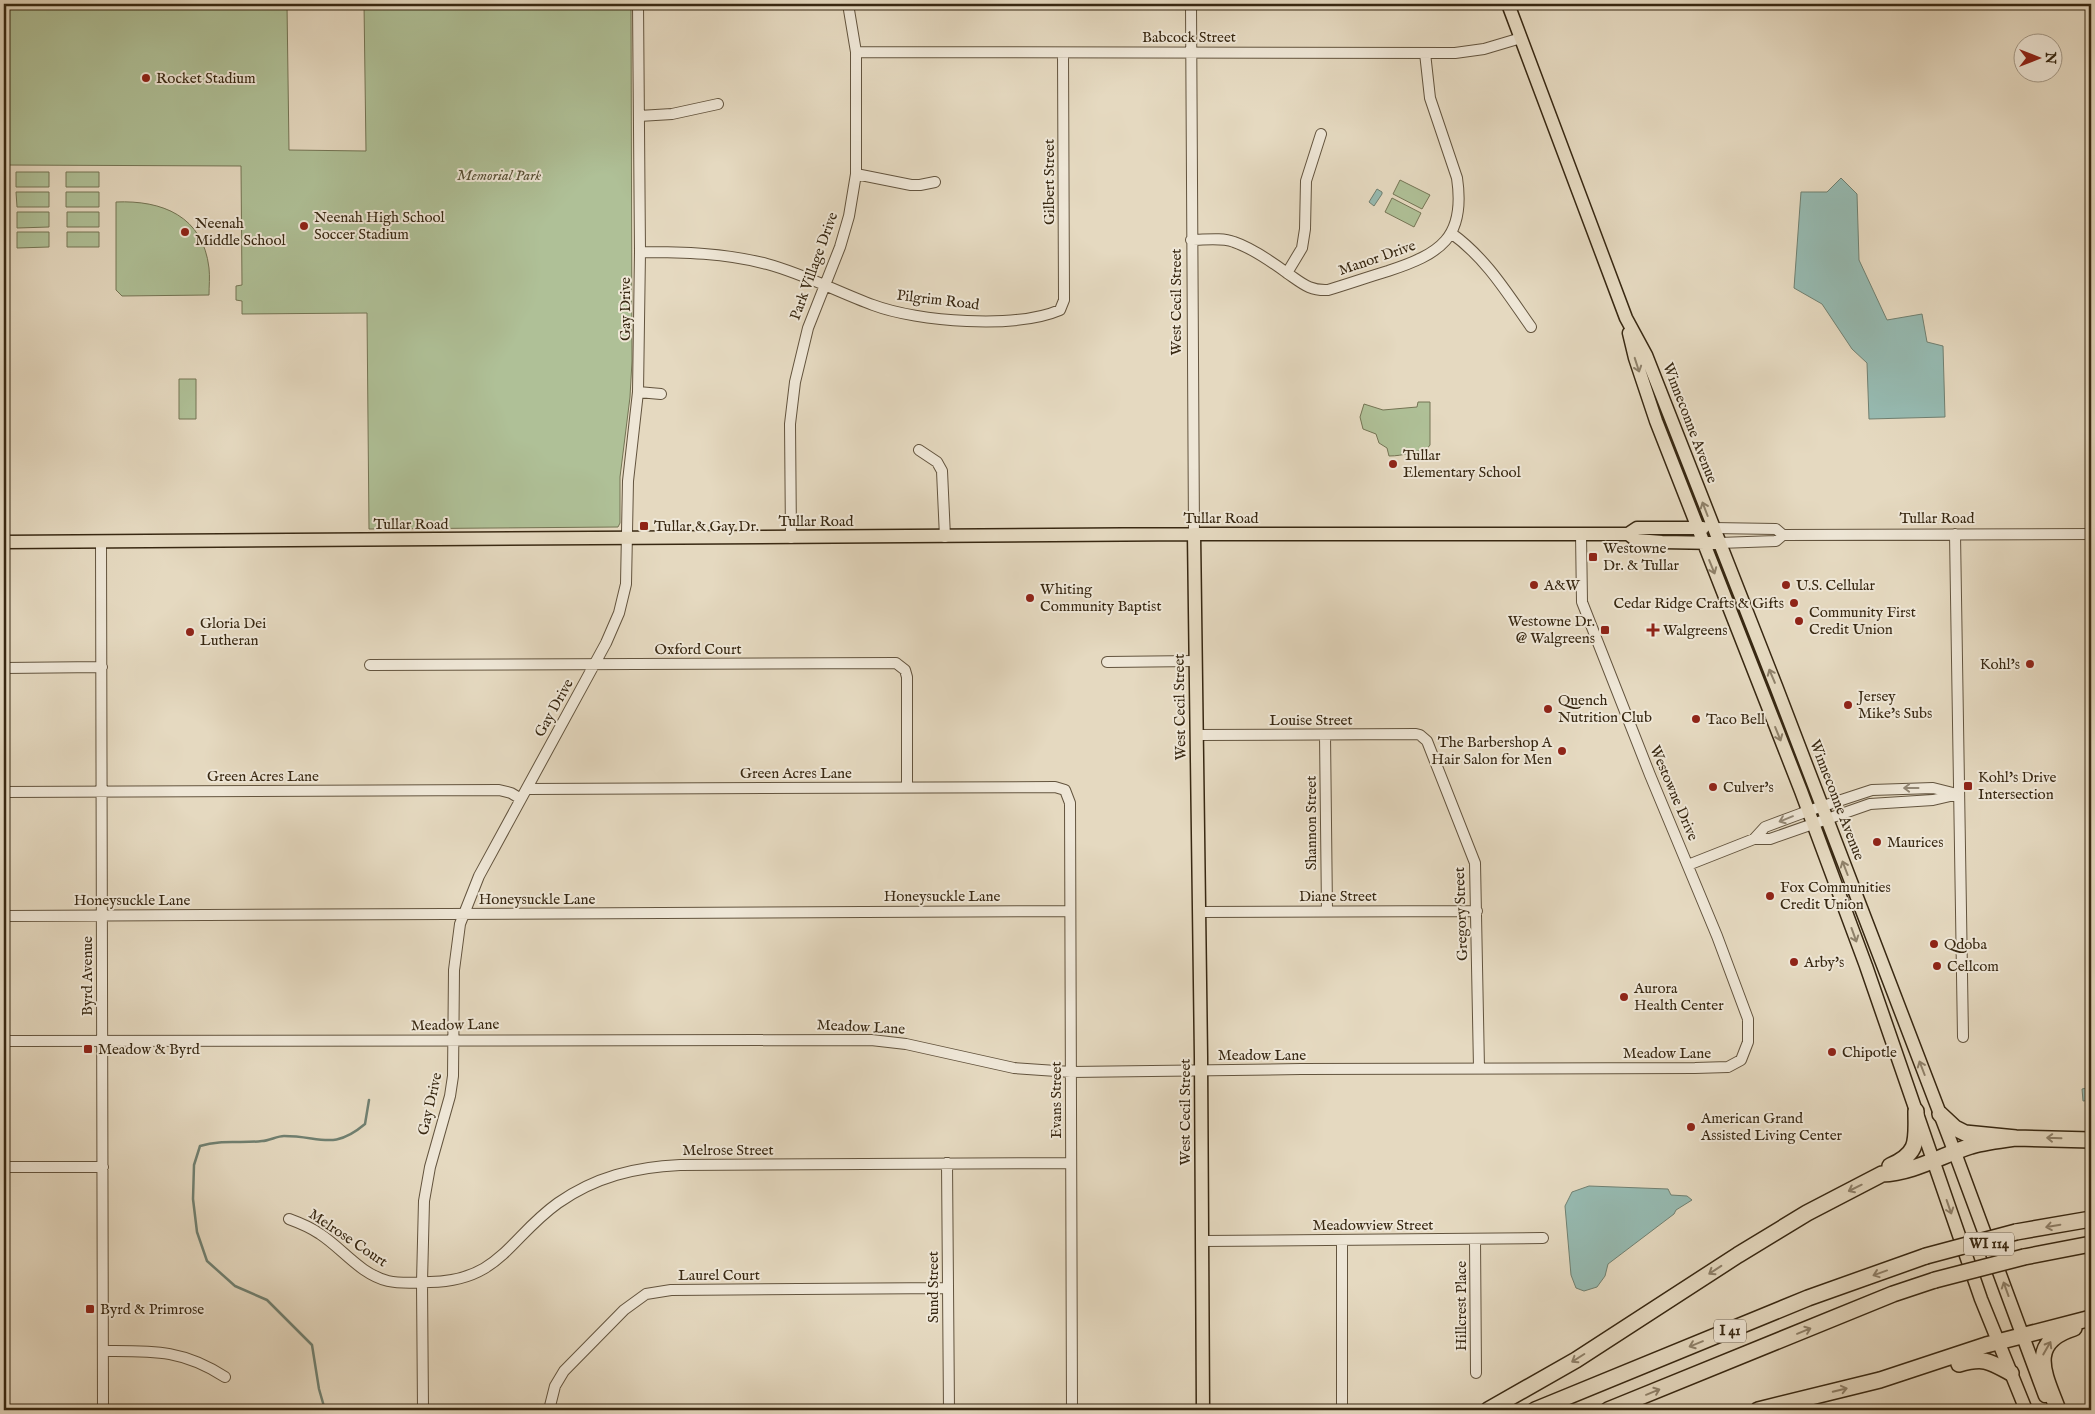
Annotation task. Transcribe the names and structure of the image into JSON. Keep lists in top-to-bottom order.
{
  "streets": {
    "highway": ["I 41"],
    "main road": [
      "West Cecil Street",
      "Winneconne Avenue",
      "Tullar Road",
      "WI 114"
    ],
    "street": [
      "Babcock Street",
      "Gilbert Street",
      "Manor Drive",
      "Park Village Drive",
      "Pilgrim Road",
      "Gay Drive",
      "Oxford Court",
      "Louise Street",
      "Green Acres Lane",
      "Westowne Drive",
      "Shannon Street",
      "Honeysuckle Lane",
      "Diane Street",
      "Gregory Street",
      "Byrd Avenue",
      "Meadow Lane",
      "Evans Street",
      "Melrose Street",
      "Meadowview Street",
      "Melrose Court",
      "Laurel Court",
      "Sund Street",
      "Hillcrest Place"
    ]
  },
  "crossings": [
    ["Babcock Street", "Gilbert Street"],
    ["Babcock Street", "Manor Drive"],
    ["Babcock Street", "Park Village Drive"],
    ["Babcock Street", "West Cecil Street"],
    ["Babcock Street", "Winneconne Avenue"],
    ["Gilbert Street", "Pilgrim Road"],
    ["Manor Drive", "West Cecil Street"],
    ["Park Village Drive", "Pilgrim Road"],
    ["Park Village Drive", "Tullar Road"],
    ["Pilgrim Road", "Gay Drive"],
    ["West Cecil Street", "Tullar Road"],
    ["West Cecil Street", "Louise Street"],
    ["West Cecil Street", "Diane Street"],
    ["West Cecil Street", "Meadow Lane"],
    ["West Cecil Street", "Meadowview Street"],
    ["Gay Drive", "Tullar Road"],
    ["Gay Drive", "Oxford Court"],
    ["Gay Drive", "Green Acres Lane"],
    ["Gay Drive", "Honeysuckle Lane"],
    ["Gay Drive", "Meadow Lane"],
    ["Gay Drive", "Melrose Street"],
    ["Gay Drive", "Melrose Court"],
    ["Winneconne Avenue", "Tullar Road"],
    ["Tullar Road", "Westowne Drive"],
    ["Tullar Road", "Byrd Avenue"],
    ["Oxford Court", "Green Acres Lane"],
    ["Louise Street", "Shannon Street"],
    ["Louise Street", "Gregory Street"],
    ["Green Acres Lane", "Byrd Avenue"],
    ["Green Acres Lane", "Evans Street"],
    ["Westowne Drive", "Meadow Lane"],
    ["Shannon Street", "Diane Street"],
    ["Honeysuckle Lane", "Byrd Avenue"],
    ["Honeysuckle Lane", "Evans Street"],
    ["Diane Street", "Gregory Street"],
    ["Gregory Street", "Meadow Lane"],
    ["Byrd Avenue", "Meadow Lane"],
    ["Meadow Lane", "Evans Street"],
    ["Evans Street", "Melrose Street"],
    ["Melrose Street", "Melrose Court"],
    ["Melrose Street", "Sund Street"],
    ["Meadowview Street", "Hillcrest Place"],
    ["Laurel Court", "Sund Street"]
  ],
  "parks": ["Memorial Park"],
  "places": {
    "other": [
      "Rocket Stadium",
      "Neenah High School Soccer Stadium",
      "Neenah Middle School",
      "Tullar Elementary School",
      "A&W",
      "U.S. Cellular",
      "Whiting Community Baptist",
      "Cedar Ridge Crafts & Gifts",
      "Community First Credit Union",
      "Gloria Dei Lutheran",
      "Kohl's",
      "Jersey Mike's Subs",
      "Quench Nutrition Club",
      "Taco Bell",
      "The Barbershop A Hair Salon for Men",
      "Culver's",
      "Maurices",
      "Fox Communities Credit Union",
      "Qdoba",
      "Arby's",
      "Cellcom",
      "Aurora Health Center",
      "Chipotle",
      "American Grand Assisted Living Center"
    ],
    "transit": [
      "Tullar & Gay Dr.",
      "Westowne Dr. & Tullar",
      "Westowne Dr. @ Walgreens",
      "Kohl's Drive Intersection",
      "Meadow & Byrd",
      "Byrd & Primrose"
    ],
    "health": ["Walgreens"]
  },
  "north": "right"
}
